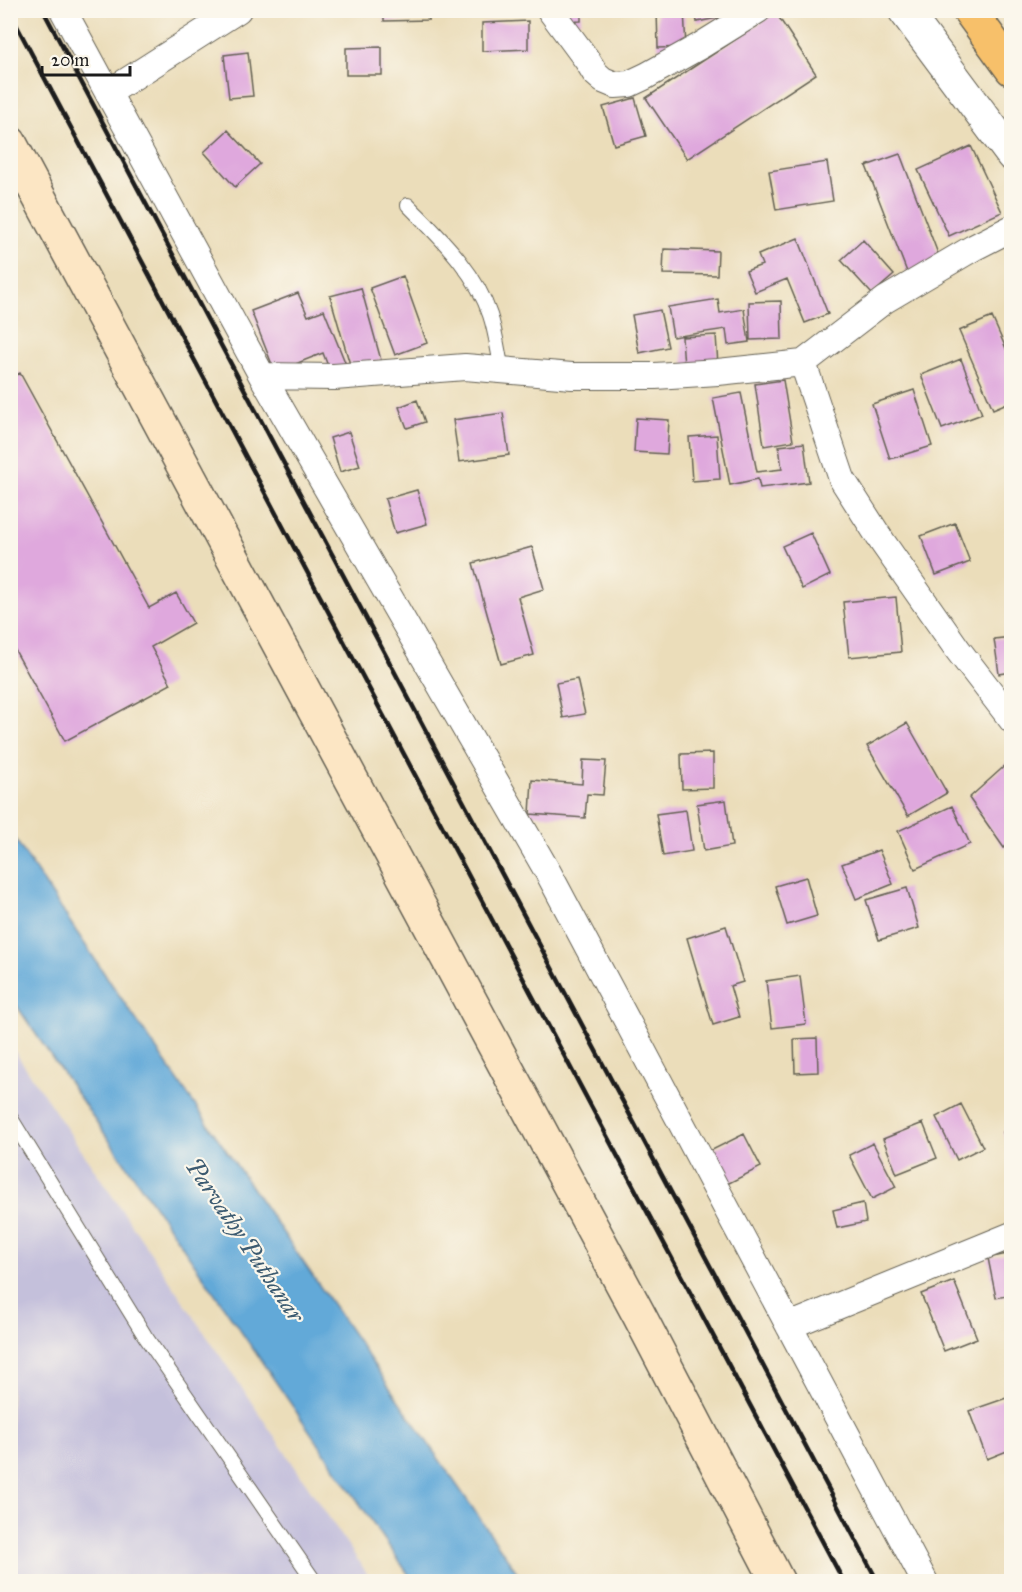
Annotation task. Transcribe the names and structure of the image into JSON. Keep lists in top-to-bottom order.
{
  "water": ["Parvathy Puthanar"],
  "scale_bar": "20 m"
}
